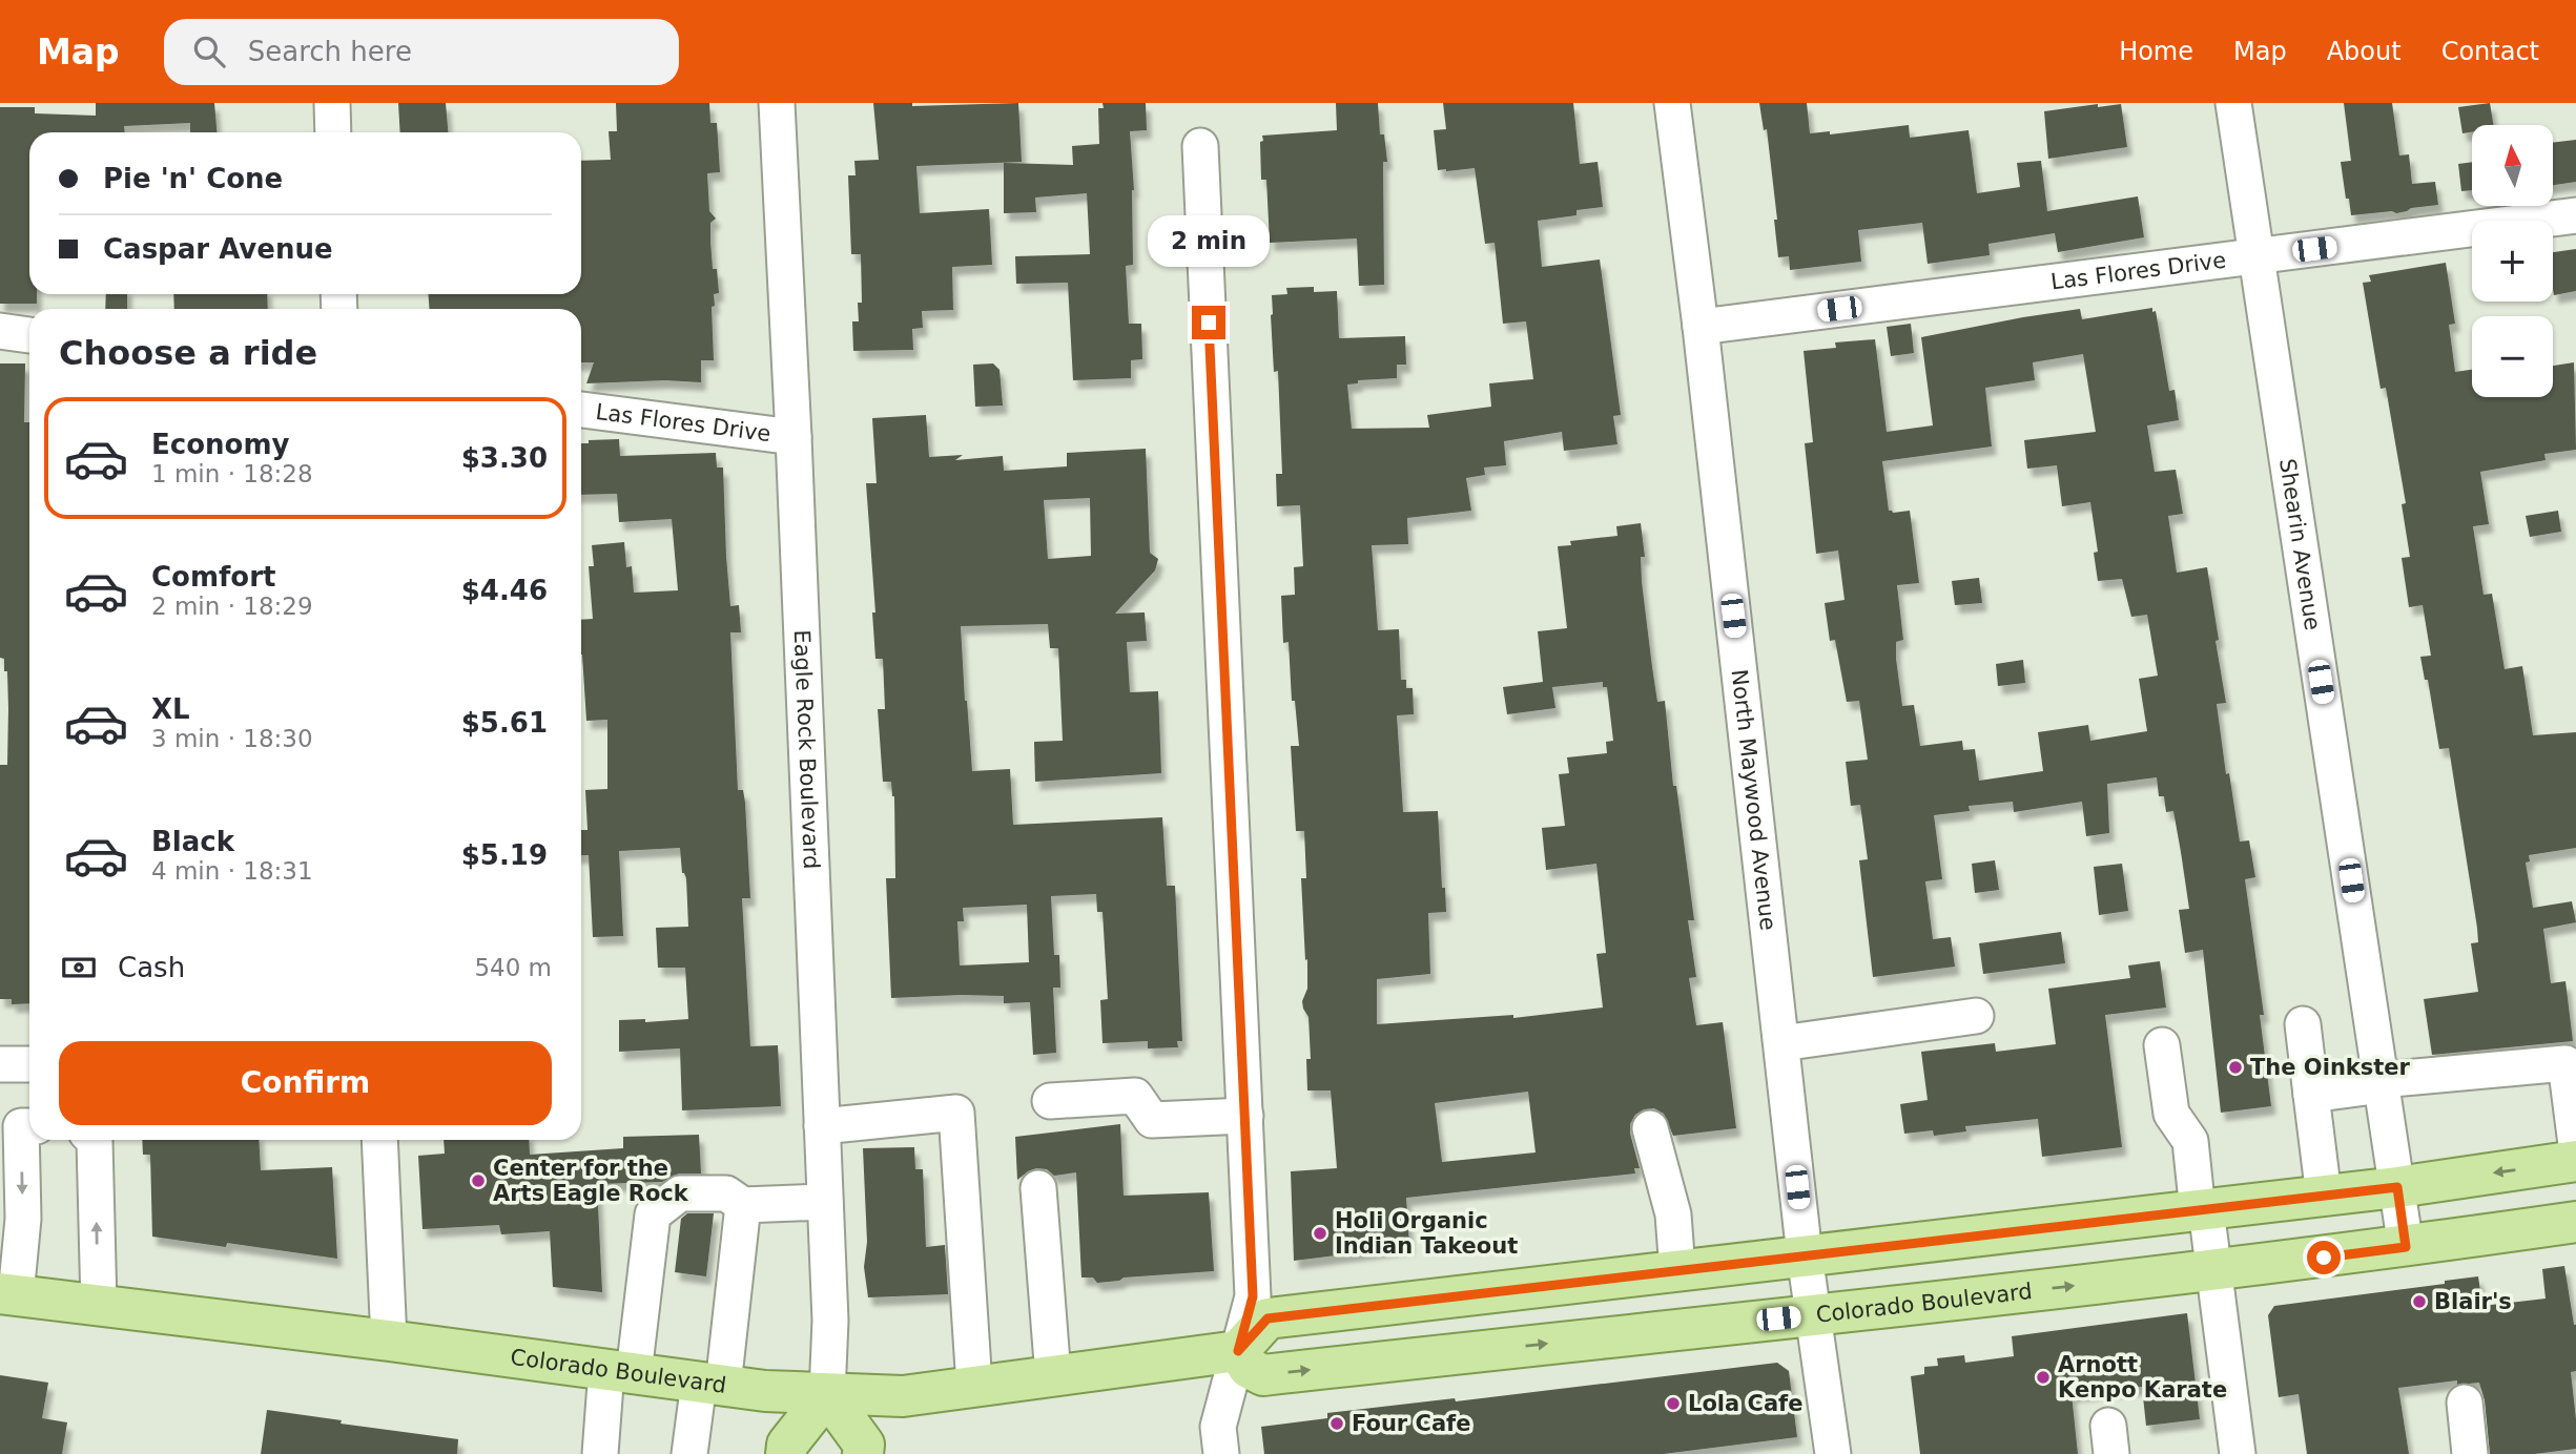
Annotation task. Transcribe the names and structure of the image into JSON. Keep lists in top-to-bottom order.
{
  "streets": {
    "main road": ["Colorado Boulevard"],
    "street": [
      "Las Flores Drive",
      "Shearin Avenue",
      "Eagle Rock Boulevard",
      "North Maywood Avenue"
    ]
  },
  "crossings": [
    ["Las Flores Drive", "Shearin Avenue"],
    ["Las Flores Drive", "Eagle Rock Boulevard"],
    ["Las Flores Drive", "North Maywood Avenue"],
    ["Shearin Avenue", "Colorado Boulevard"],
    ["Eagle Rock Boulevard", "Colorado Boulevard"],
    ["North Maywood Avenue", "Colorado Boulevard"]
  ],
  "places": [
    "The Oinkster",
    "Center for the Arts Eagle Rock",
    "Holi Organic Indian Takeout",
    "Blair's",
    "Arnott Kenpo Karate",
    "Lola Cafe",
    "Four Cafe"
  ],
  "north": "top",
  "page": {
    "header": "Map",
    "search": "Search here",
    "nav": [
      "Home",
      "Map",
      "About",
      "Contact"
    ],
    "map_buttons": ["+", "−"],
    "banner": ["Pie 'n' Cone", "Caspar Avenue"],
    "bubble": "2 min",
    "heading": "Choose a ride",
    "list": [
      {
        "name": "Economy",
        "note": "1 min · 18:28",
        "value": "$3.30"
      },
      {
        "name": "Comfort",
        "note": "2 min · 18:29",
        "value": "$4.46"
      },
      {
        "name": "XL",
        "note": "3 min · 18:30",
        "value": "$5.61"
      },
      {
        "name": "Black",
        "note": "4 min · 18:31",
        "value": "$5.19"
      }
    ],
    "pay": ["Cash", "540 m"],
    "buttons": "Confirm"
  }
}
